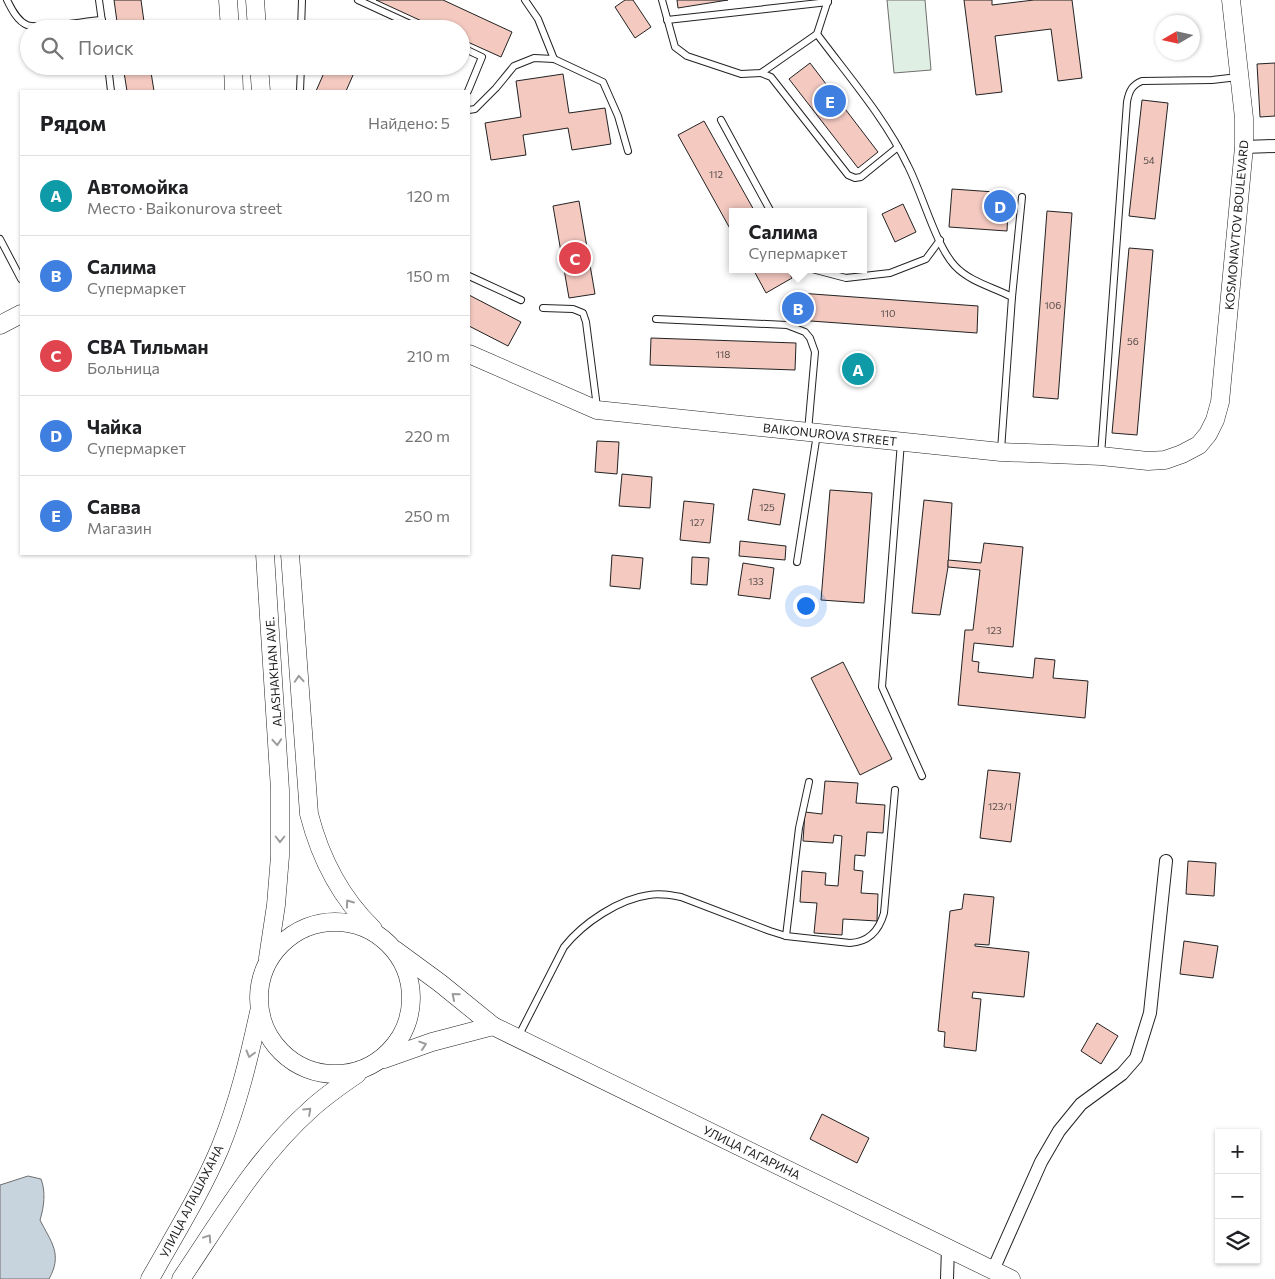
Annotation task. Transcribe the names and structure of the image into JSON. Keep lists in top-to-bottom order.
{
  "streets": {
    "main road": [
      "KOSMONAVTOV BOULEVARD",
      "BAIKONUROVA STREET",
      "ALASHAKHAN AVE.",
      "УЛИЦА ГАГАРИНА",
      "УЛИЦА АЛАШАХАНА"
    ]
  },
  "crossings": [
    ["KOSMONAVTOV BOULEVARD", "BAIKONUROVA STREET"],
    ["ALASHAKHAN AVE.", "УЛИЦА ГАГАРИНА"],
    ["ALASHAKHAN AVE.", "УЛИЦА АЛАШАХАНА"],
    ["УЛИЦА ГАГАРИНА", "УЛИЦА АЛАШАХАНА"]
  ],
  "house_numbers": [
    "54",
    "112",
    "106",
    "110",
    "56",
    "118",
    "125",
    "127",
    "133",
    "123",
    "123/1"
  ],
  "north": "left",
  "page": {
    "search": "Поиск",
    "pins": [
      "E",
      "D",
      "C",
      "B",
      "A"
    ],
    "heading": ["Рядом", "Найдено: 5"],
    "list": [
      {
        "mark": "A",
        "name": "Автомойка",
        "note": "Место · Baikonurova street",
        "value": "120 m"
      },
      {
        "mark": "B",
        "name": "Салима",
        "note": "Супермаркет",
        "value": "150 m"
      },
      {
        "mark": "C",
        "name": "СВА Тильман",
        "note": "Больница",
        "value": "210 m"
      },
      {
        "mark": "D",
        "name": "Чайка",
        "note": "Супермаркет",
        "value": "220 m"
      },
      {
        "mark": "E",
        "name": "Савва",
        "note": "Магазин",
        "value": "250 m"
      }
    ],
    "popup": ["Салима", "Супермаркет"],
    "map_buttons": ["+", "−"]
  }
}
